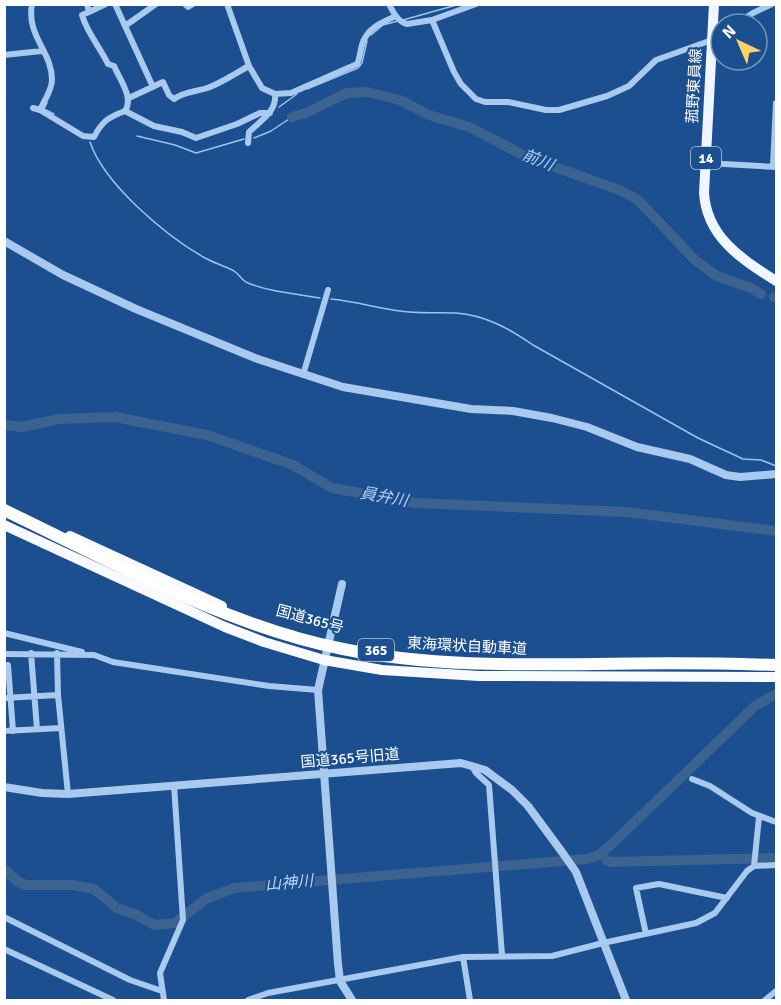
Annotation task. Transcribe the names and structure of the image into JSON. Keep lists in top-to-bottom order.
{
  "streets": {
    "highway": ["国道365号", "東海環状自動車道", "365"],
    "main road": ["菰野東員線", "14"],
    "street": ["国道365号旧道"]
  },
  "water": ["前川", "員弁川", "山神川"],
  "north": "top left"
}
